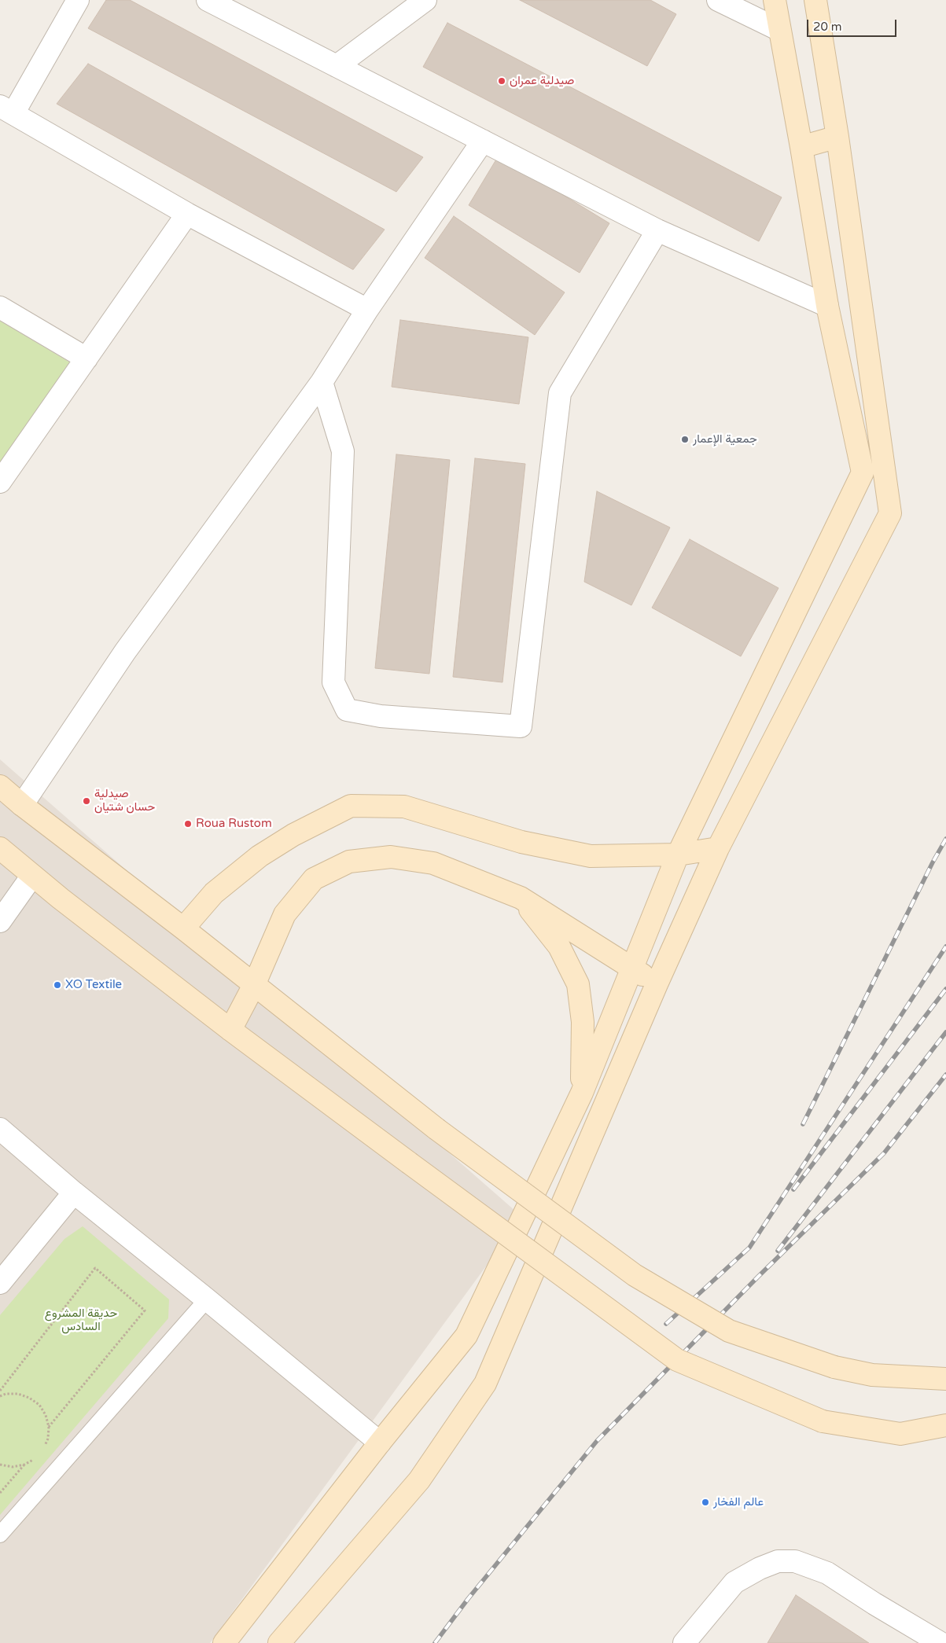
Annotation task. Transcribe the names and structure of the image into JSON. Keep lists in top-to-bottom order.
{
  "parks": ["حديقة المشروع السادس"],
  "places": [
    "صيدلية عمران",
    "جمعية الإعمار",
    "صيدلية حسان شتيان",
    "Roua Rustom",
    "XO Textile",
    "عالم الفخار"
  ],
  "scale_bar": "20 m"
}
